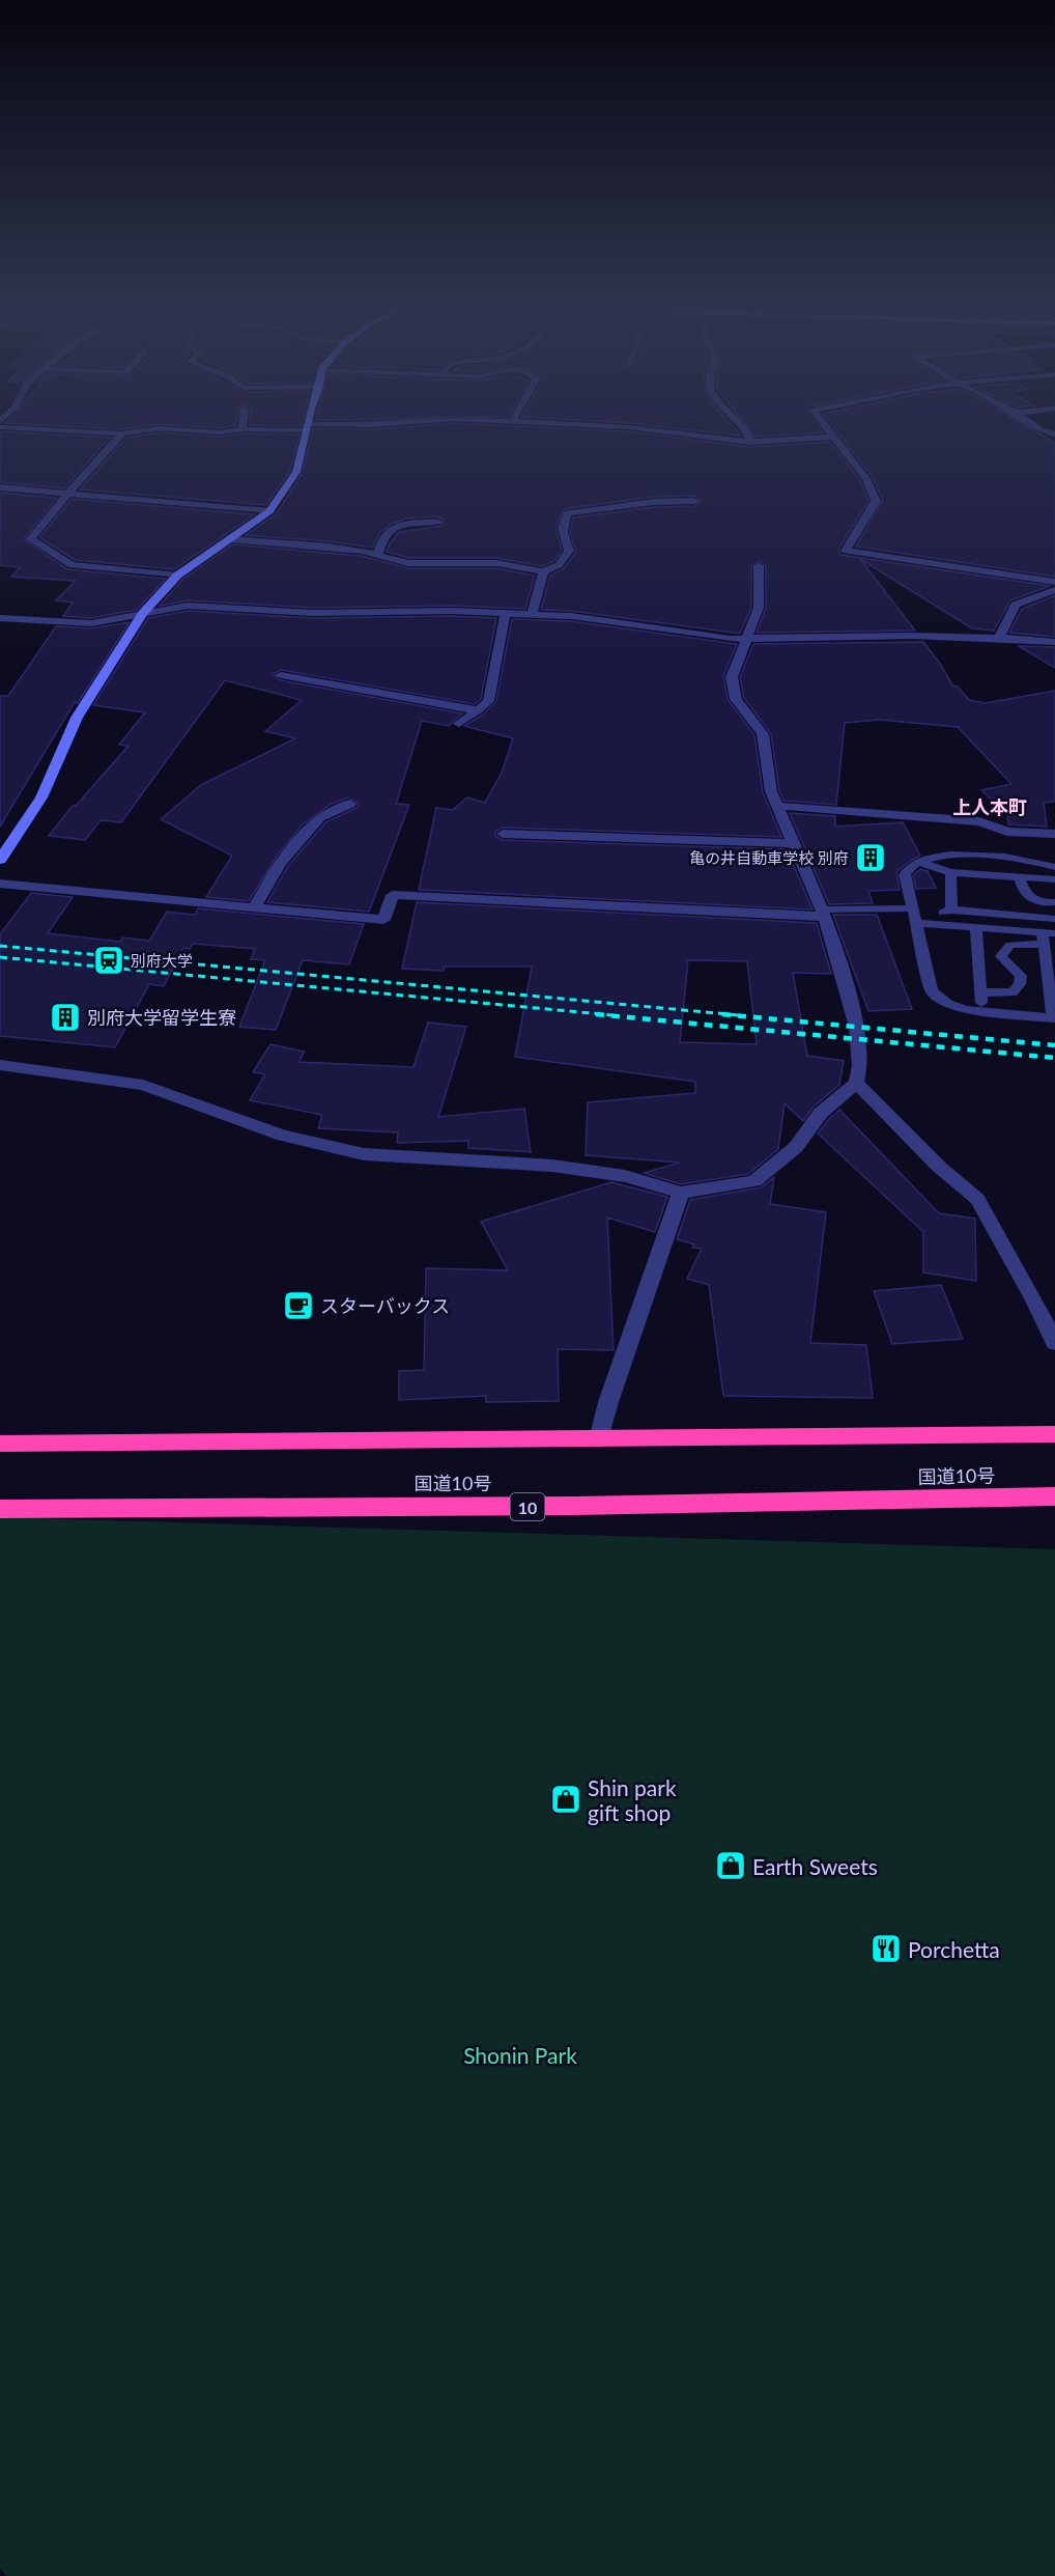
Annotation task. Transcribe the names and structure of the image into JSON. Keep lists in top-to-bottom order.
{
  "streets": {
    "highway": ["国道10号", "10"]
  },
  "districts": ["上人本町"],
  "parks": ["Shonin Park"],
  "places": {
    "building": ["亀の井自動車学校 別府", "別府大学留学生寮"],
    "station": ["別府大学"],
    "cafe": ["スターバックス"],
    "shop": ["Shin park gift shop", "Earth Sweets"],
    "restaurant": ["Porchetta"]
  }
}
